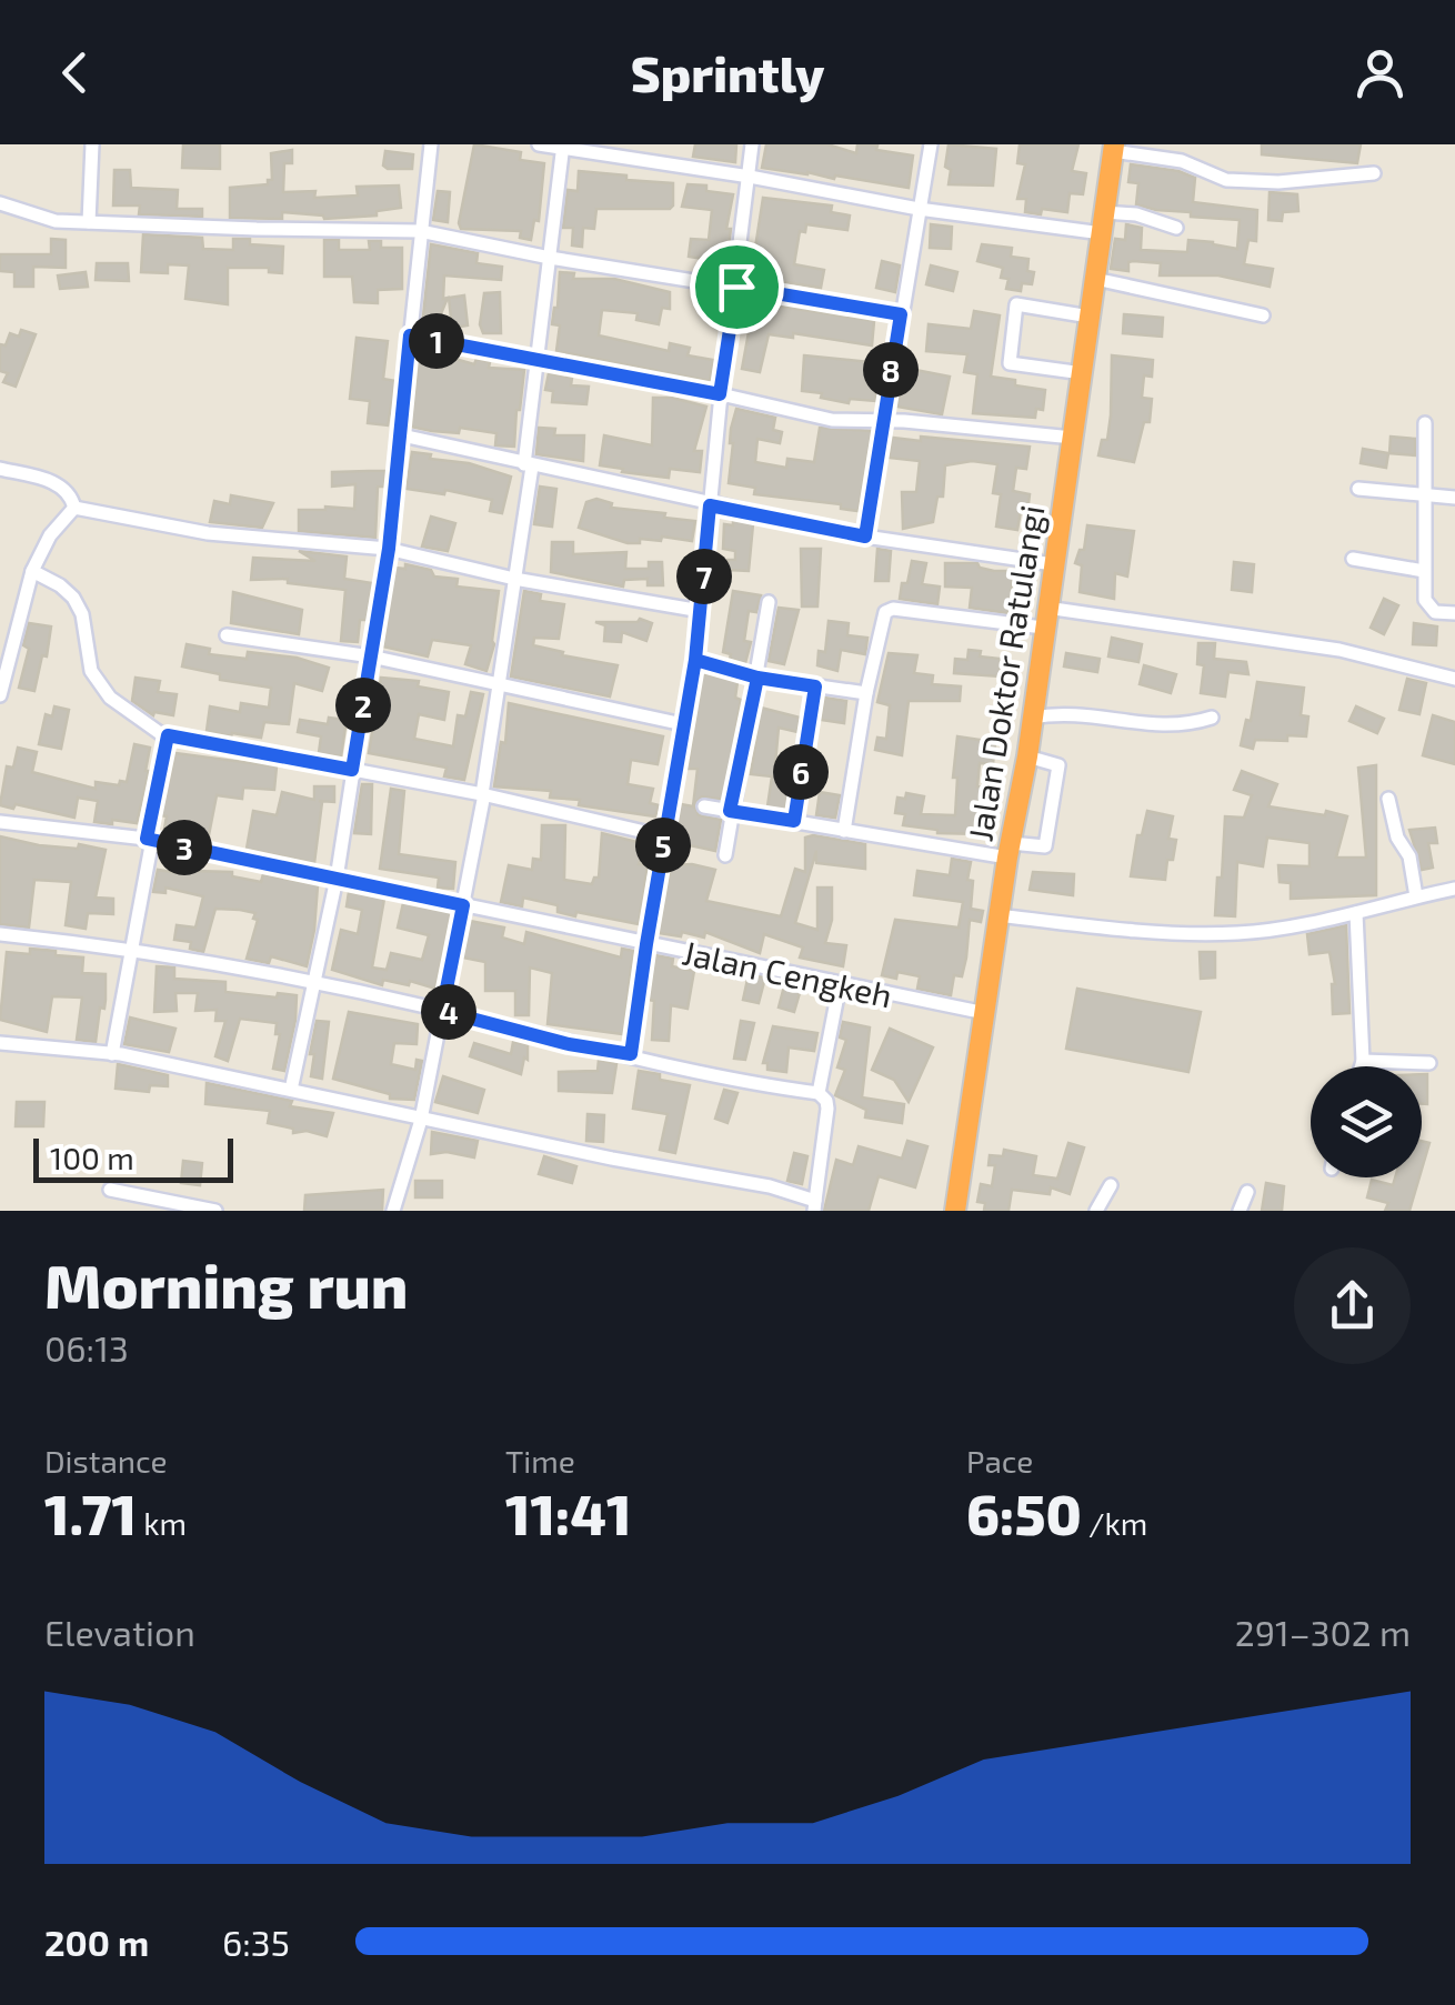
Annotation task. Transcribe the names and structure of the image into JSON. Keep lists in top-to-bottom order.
{
  "streets": {
    "highway": ["Jalan Doktor Ratulangi"],
    "street": ["Jalan Cengkeh"]
  },
  "crossings": [
    ["Jalan Doktor Ratulangi", "Jalan Cengkeh"]
  ],
  "scale_bar": "100 m",
  "page": {
    "header": "Sprintly",
    "pins": [
      "1",
      "8",
      "7",
      "2",
      "6",
      "5",
      "3",
      "4"
    ],
    "scale": "100 m",
    "heading": ["Morning run", "06:13"],
    "stats": [
      ["Distance", "1.71 km"],
      ["Time", "11:41"],
      ["Pace", "6:50 /km"]
    ],
    "chart": ["Elevation", "291–302 m"],
    "list": [
      {
        "name": "200 m",
        "note": "6:35"
      }
    ]
  }
}
